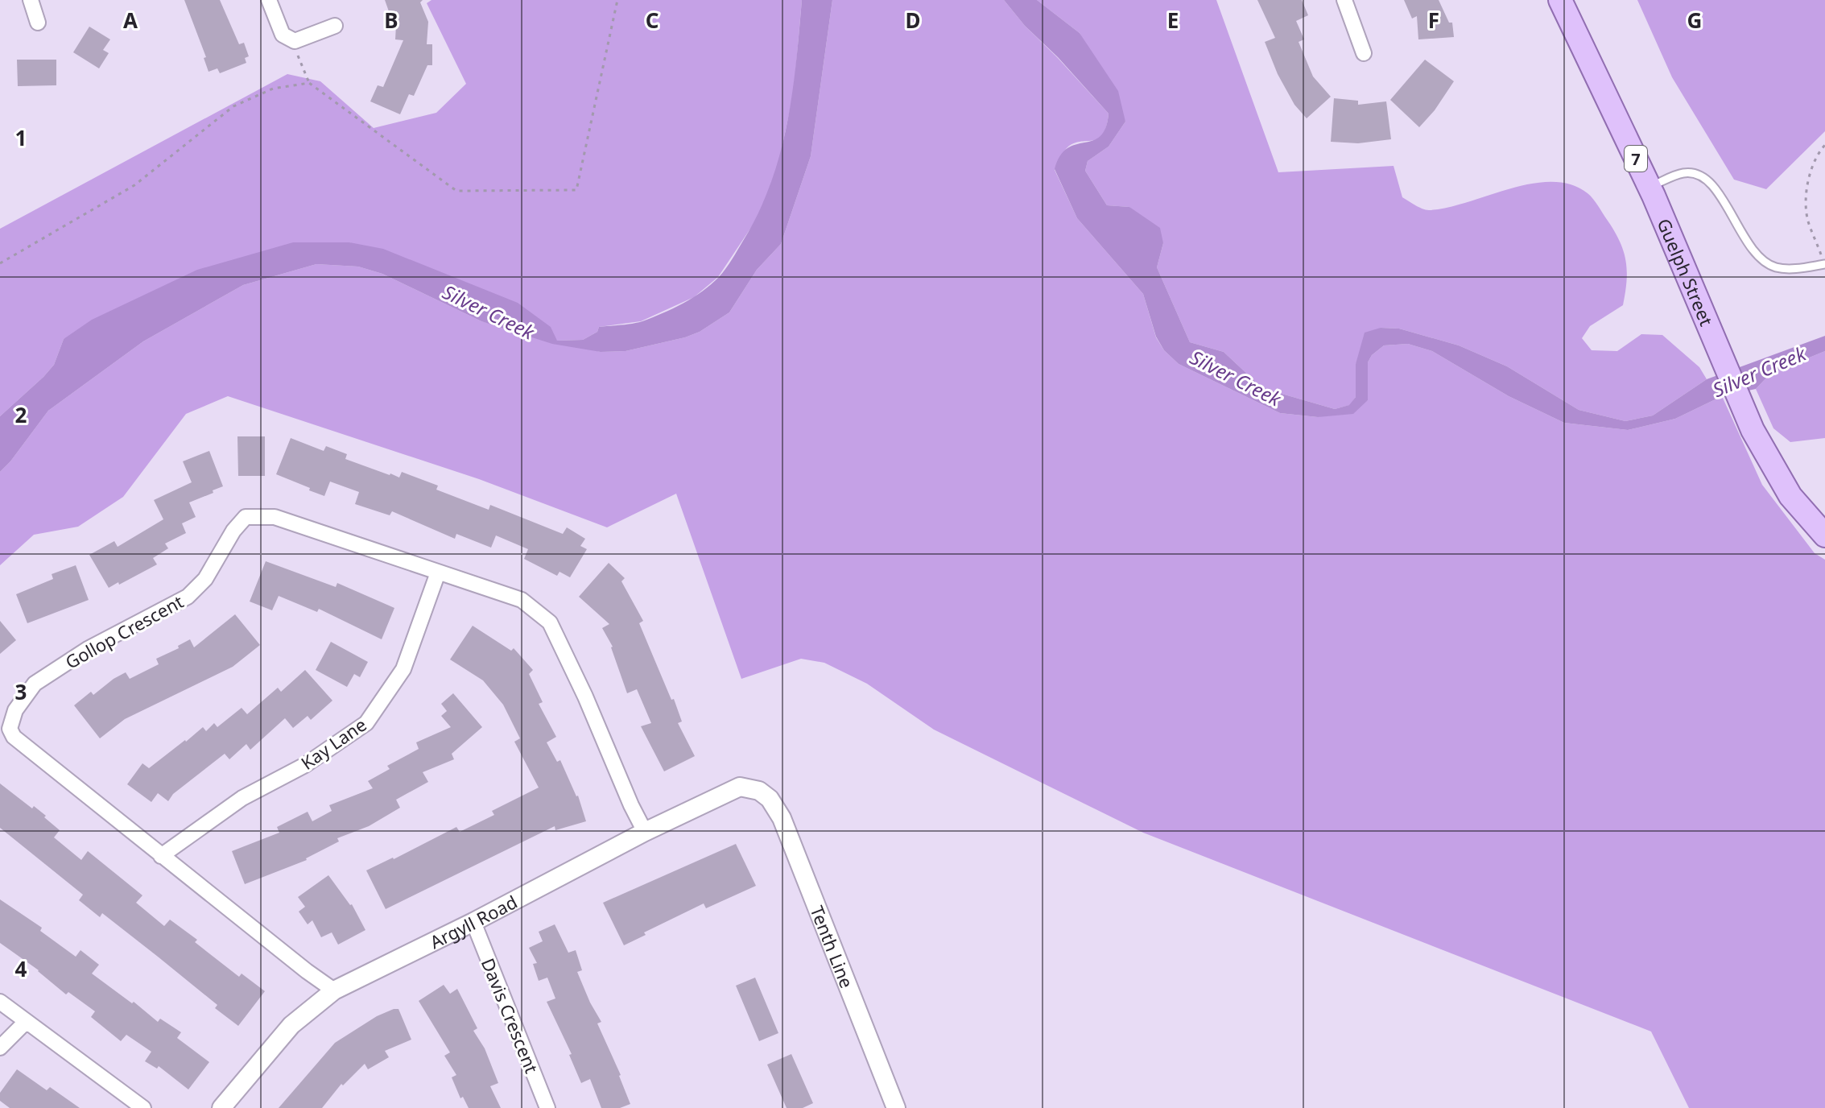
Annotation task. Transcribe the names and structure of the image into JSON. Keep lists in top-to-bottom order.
{
  "streets": {
    "main road": ["7", "Guelph Street"],
    "street": [
      "Gollop Crescent",
      "Kay Lane",
      "Argyll Road",
      "Tenth Line",
      "Davis Crescent"
    ]
  },
  "crossings": [
    ["Gollop Crescent", "Kay Lane"],
    ["Gollop Crescent", "Argyll Road"],
    ["Argyll Road", "Tenth Line"],
    ["Argyll Road", "Davis Crescent"]
  ],
  "water": ["Silver Creek"],
  "grid": {
    "columns": [
      "A",
      "B",
      "C",
      "D",
      "E",
      "F",
      "G"
    ],
    "rows": [
      "1",
      "2",
      "3",
      "4"
    ]
  }
}
